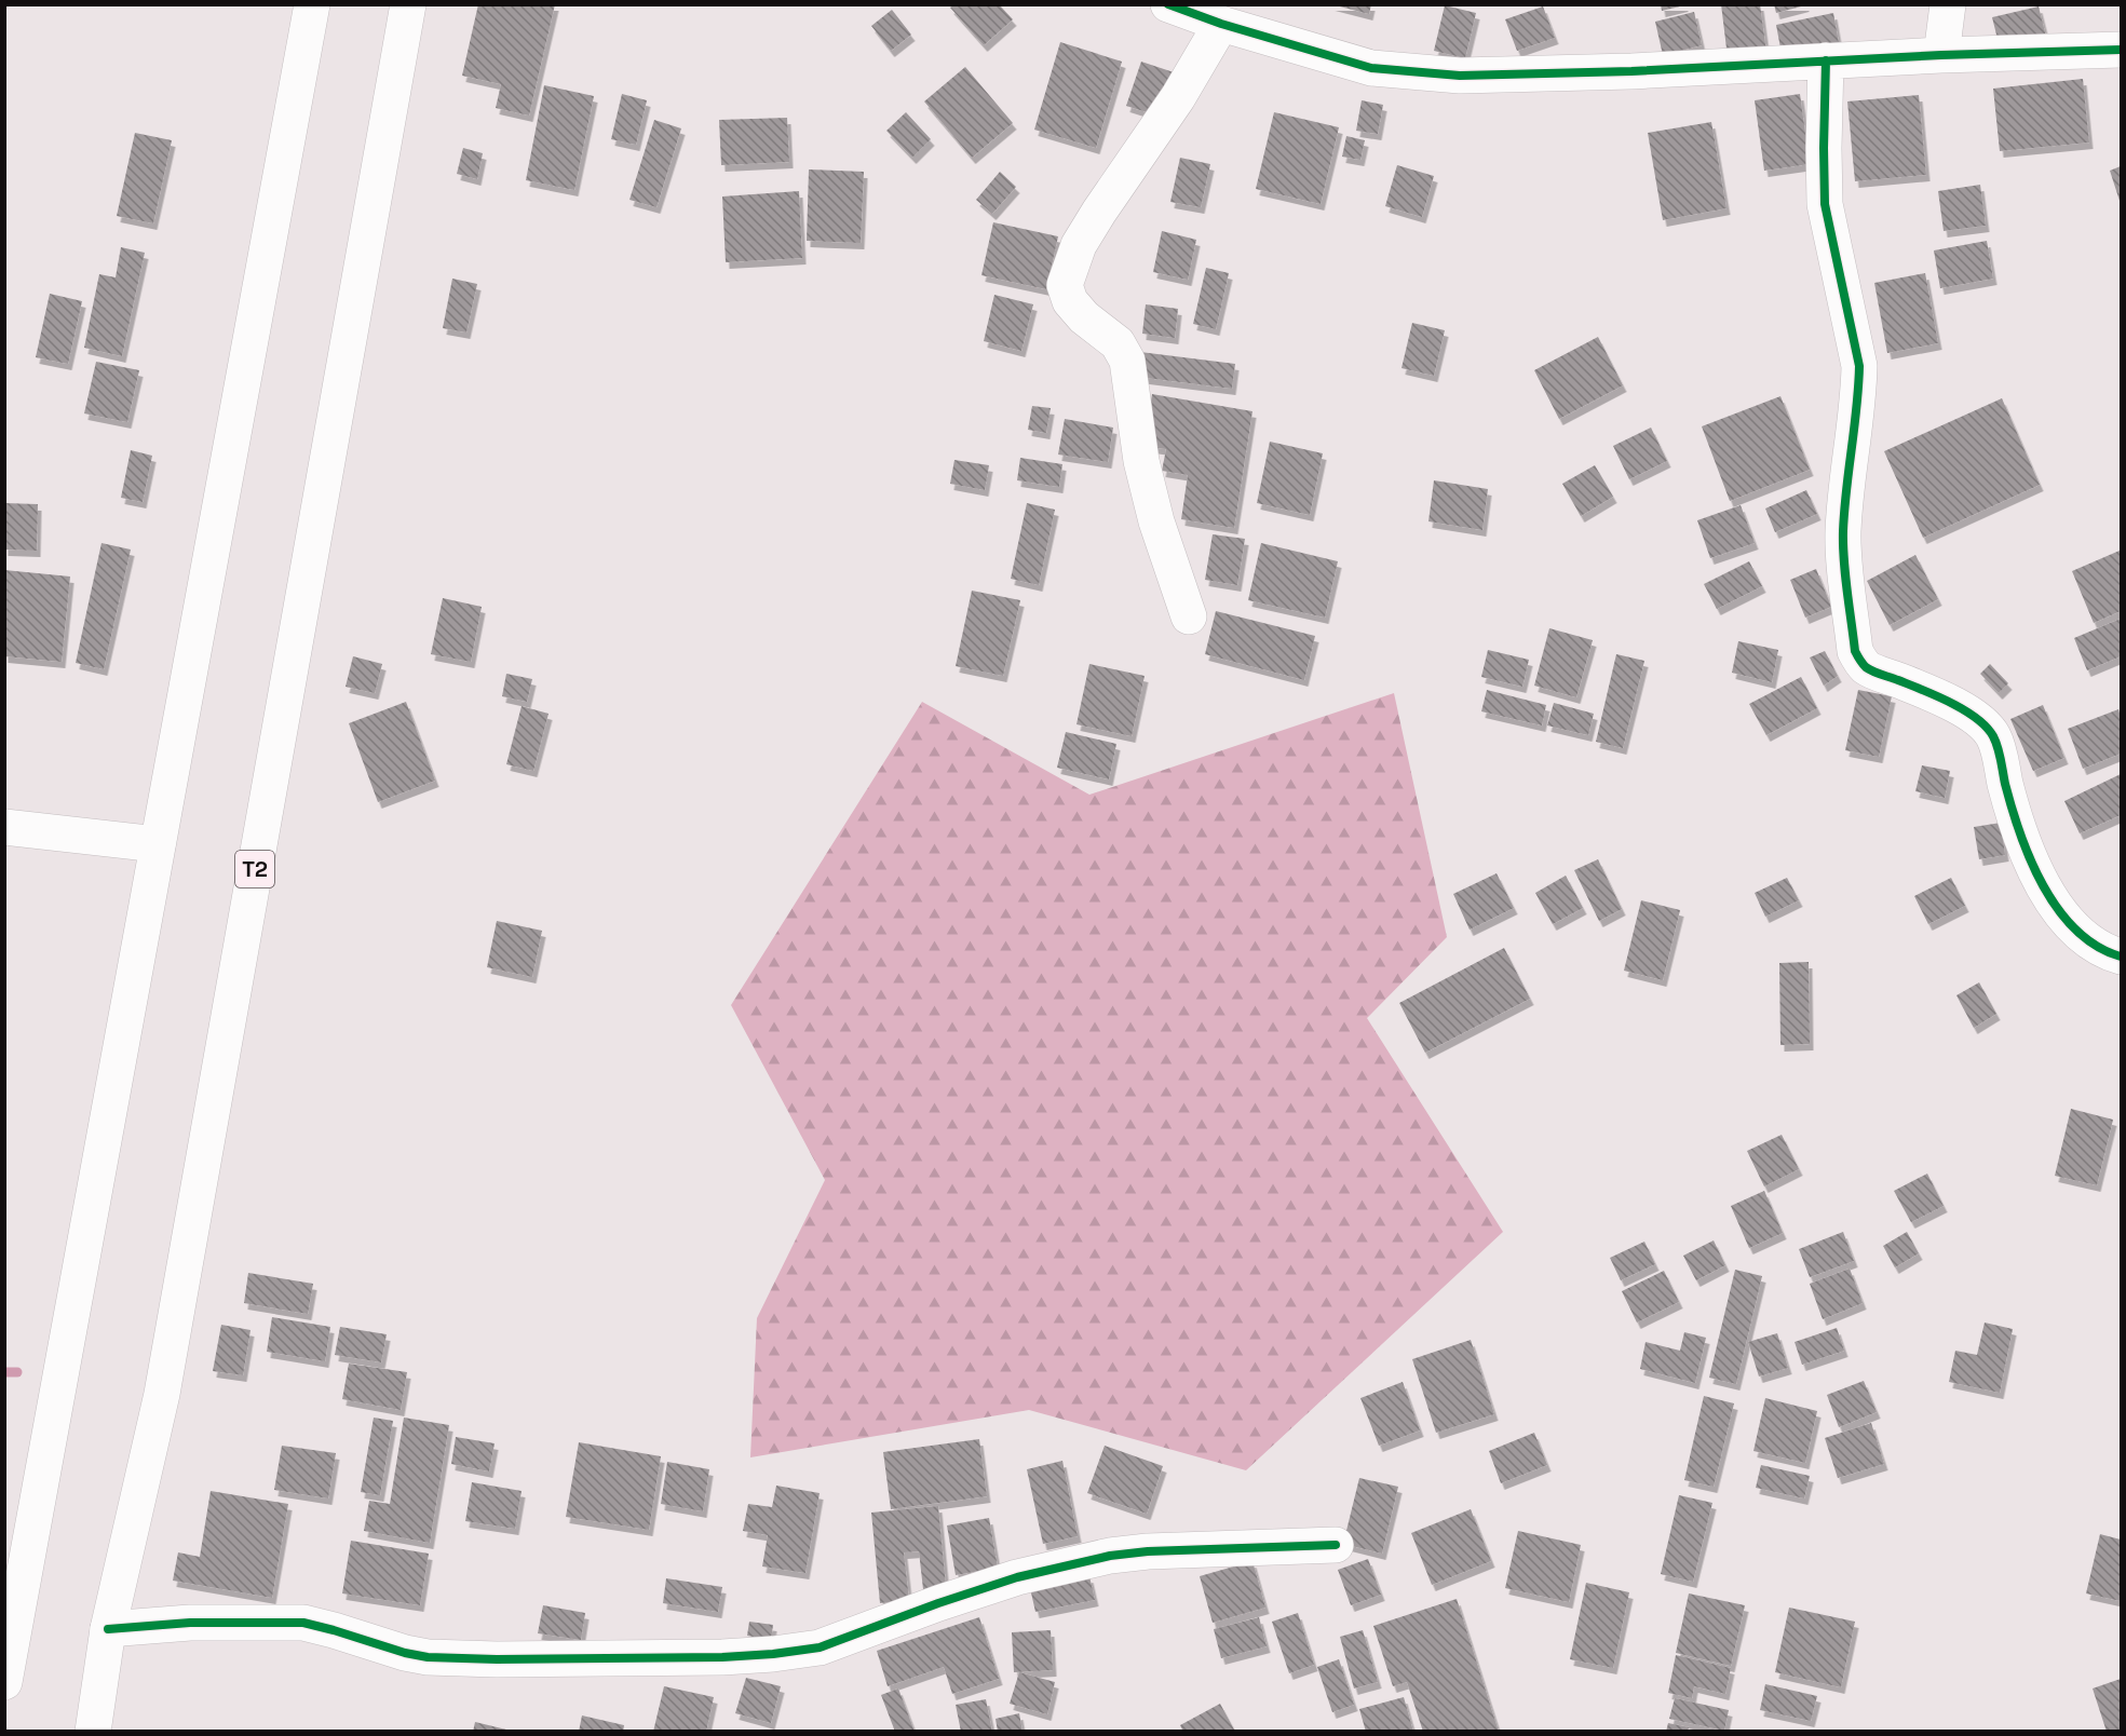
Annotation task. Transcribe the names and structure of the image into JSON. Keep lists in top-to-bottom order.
{
  "streets": {
    "main road": ["T2"]
  }
}
